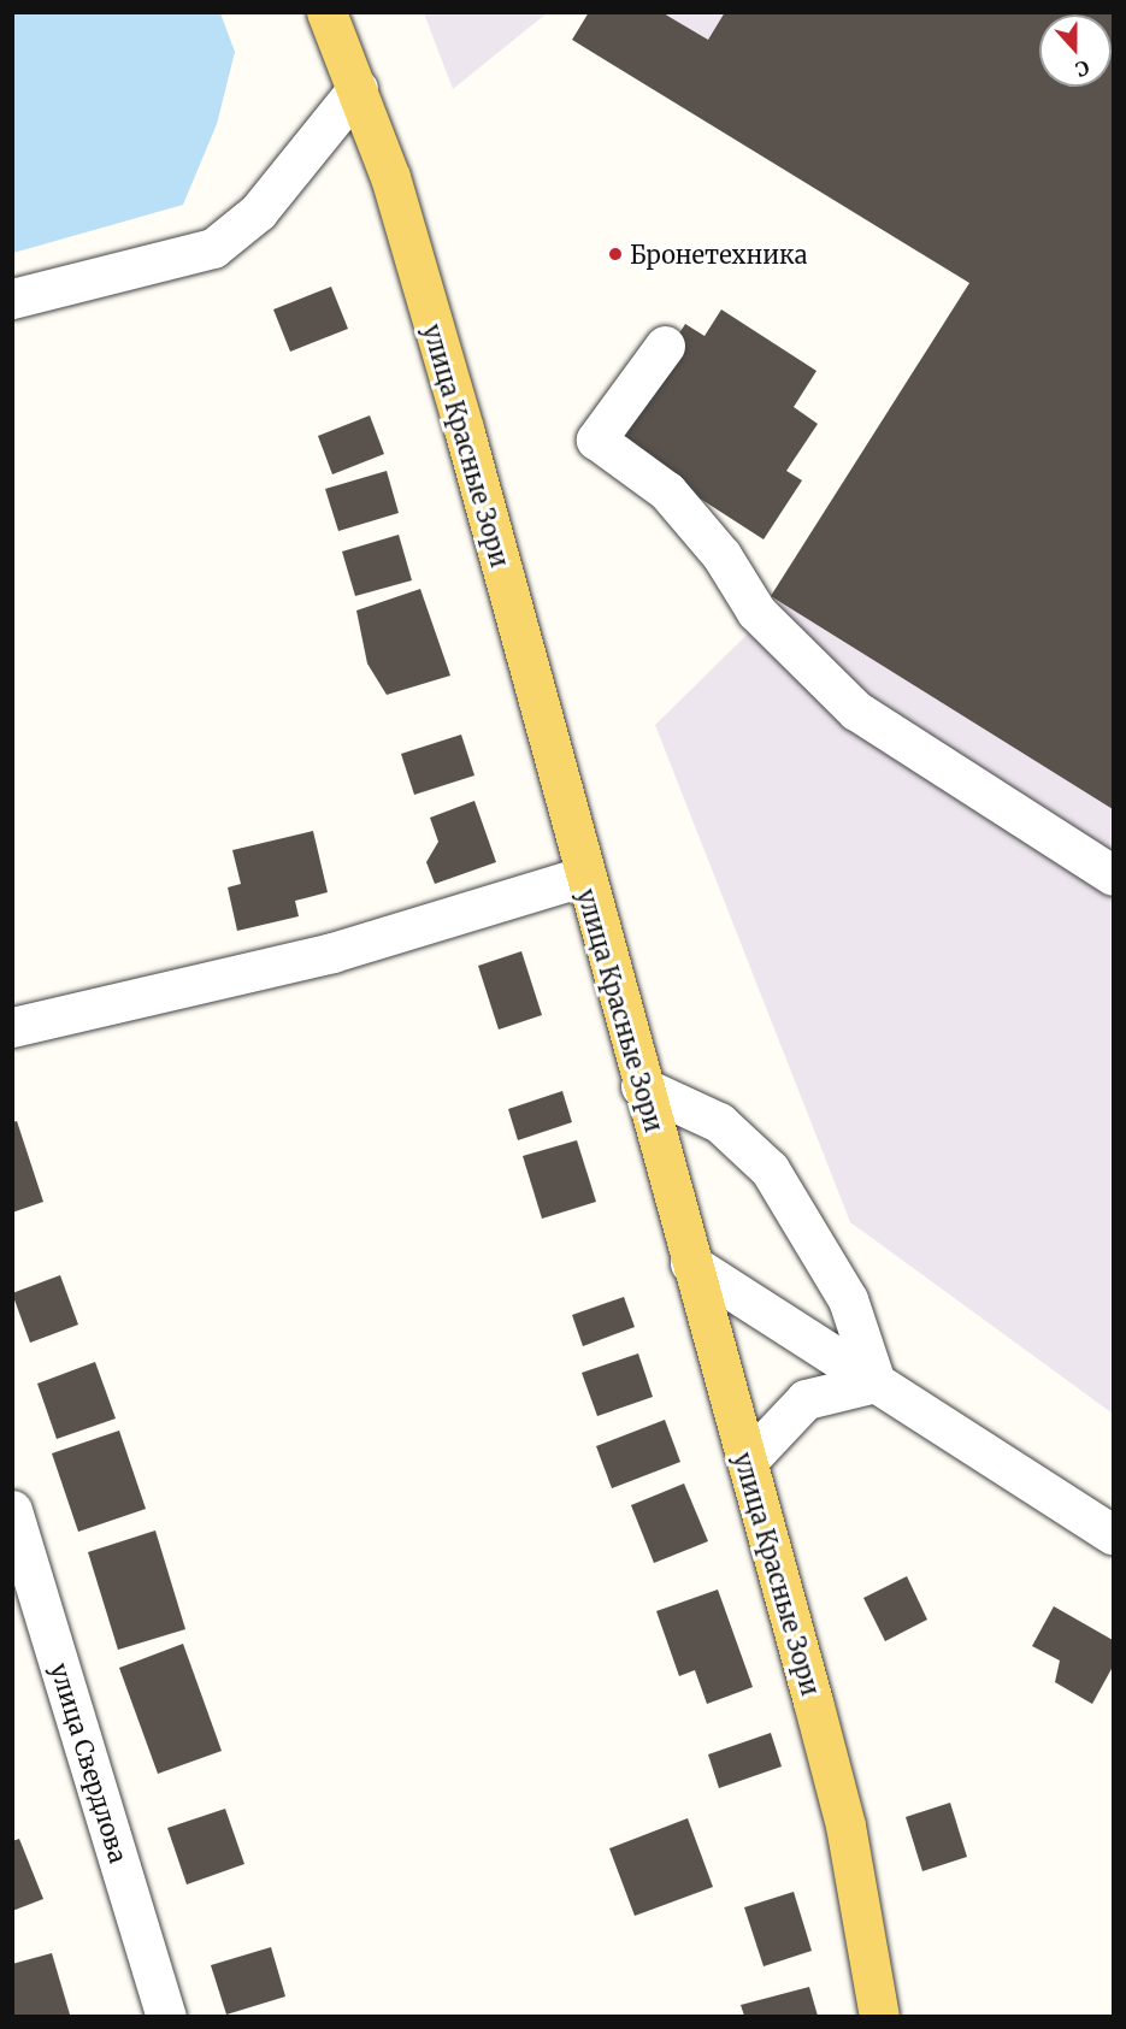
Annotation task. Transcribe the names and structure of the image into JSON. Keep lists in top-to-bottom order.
{
  "streets": {
    "main road": ["улица Красные Зори"],
    "street": ["улица Свердлова"]
  },
  "places": ["Бронетехника"],
  "north": "bottom"
}
